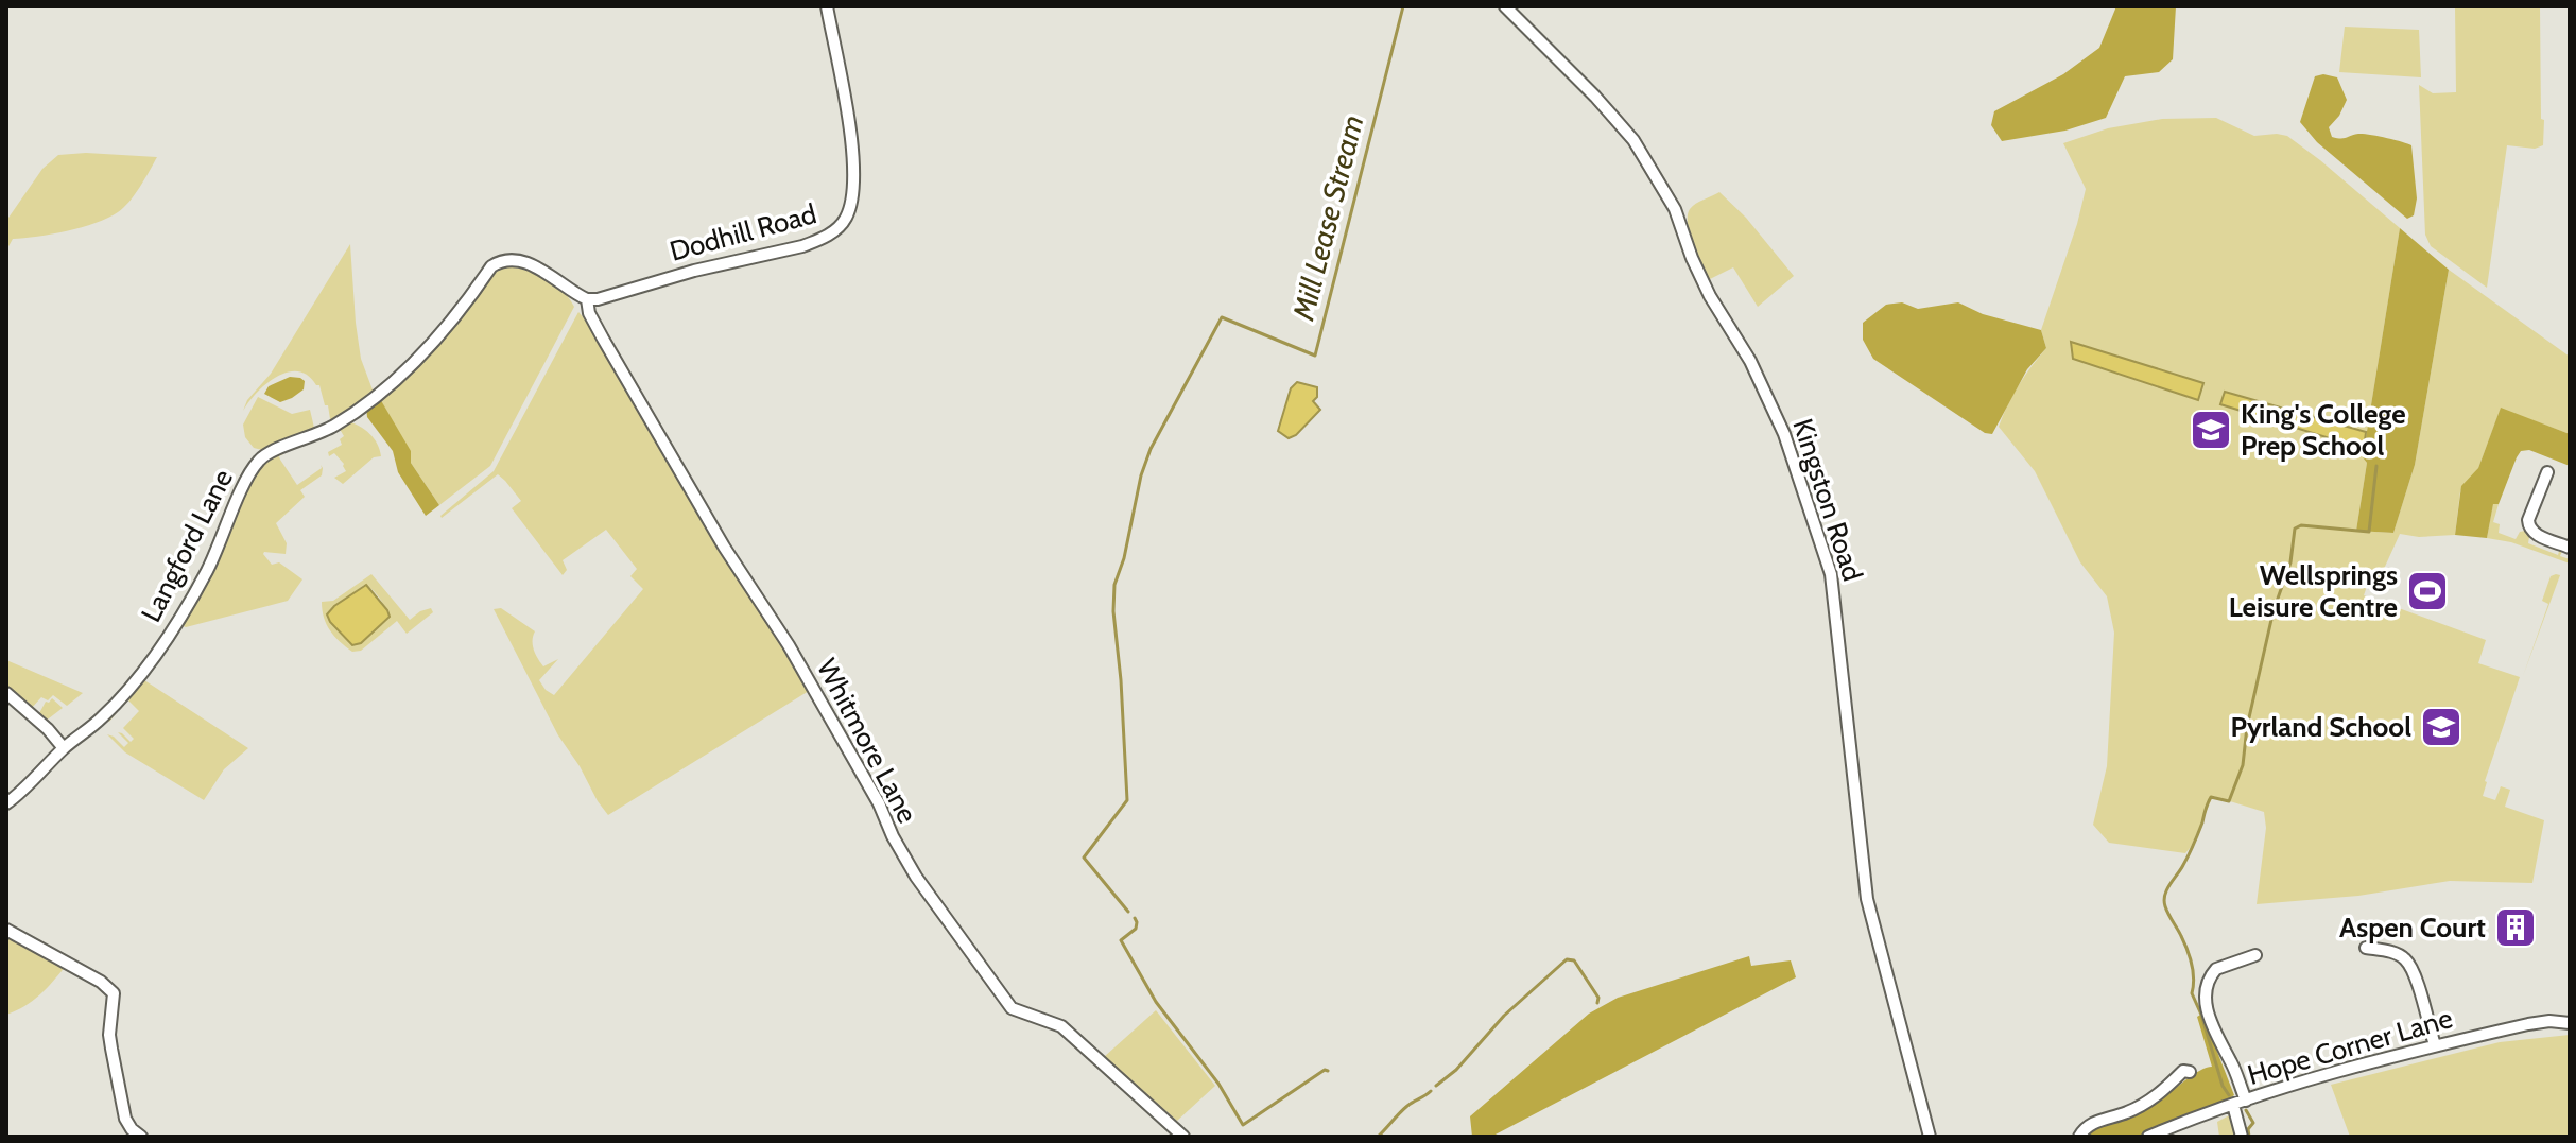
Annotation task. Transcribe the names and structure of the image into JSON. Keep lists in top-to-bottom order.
{
  "streets": {
    "street": [
      "Dodhill Road",
      "Kingston Road",
      "Langford Lane",
      "Whitmore Lane",
      "Hope Corner Lane"
    ]
  },
  "crossings": [
    ["Dodhill Road", "Langford Lane"],
    ["Dodhill Road", "Whitmore Lane"],
    ["Langford Lane", "Whitmore Lane"]
  ],
  "water": ["Mill Lease Stream"],
  "places": {
    "school or university": ["King's College Prep School", "Pyrland School"],
    "sports": ["Wellsprings Leisure Centre"],
    "building": ["Aspen Court"]
  }
}
